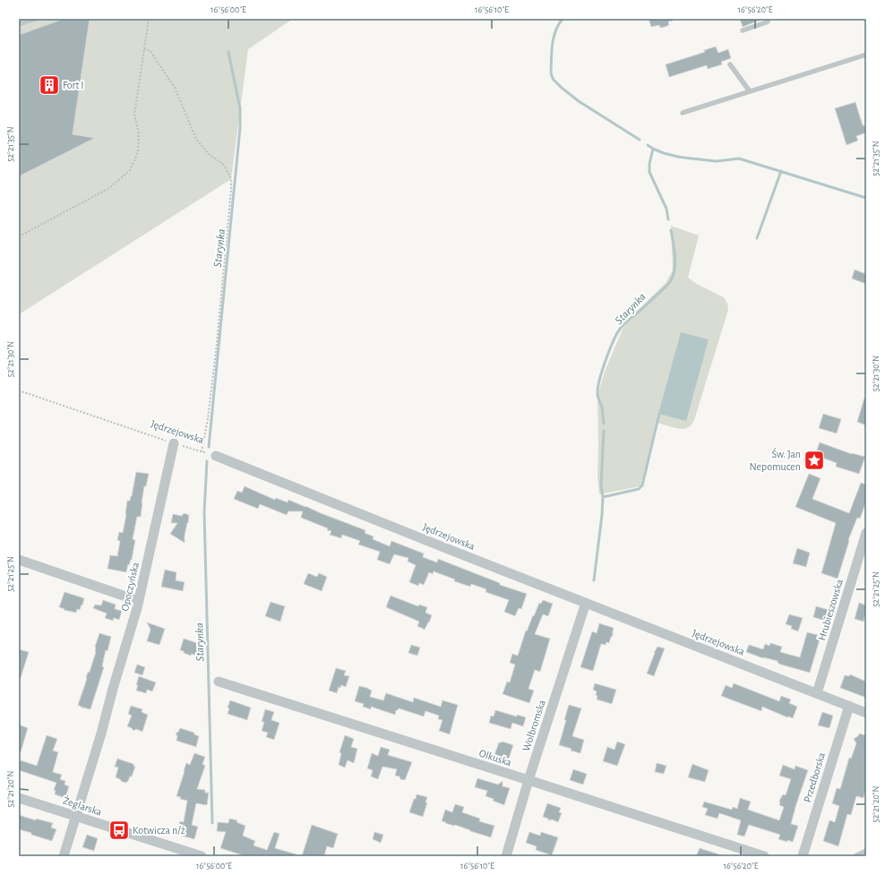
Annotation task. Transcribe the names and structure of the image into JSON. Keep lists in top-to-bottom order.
{
  "streets": {
    "street": [
      "Jędrzejowska",
      "Opoczyńska",
      "Hrubieszowska",
      "Wolbromska",
      "Olkuska",
      "Przedborska",
      "Żeglarska"
    ]
  },
  "crossings": [
    ["Jędrzejowska", "Opoczyńska"],
    ["Jędrzejowska", "Hrubieszowska"],
    ["Jędrzejowska", "Wolbromska"],
    ["Jędrzejowska", "Przedborska"],
    ["Opoczyńska", "Żeglarska"],
    ["Wolbromska", "Olkuska"]
  ],
  "water": ["Starynka"],
  "places": {
    "building": ["Fort I"],
    "place": ["Św. Jan Nepomucen"],
    "bus stop": ["Kotwicza n/ż"]
  },
  "coordinates": [
    "16°56'00\"E",
    "16°56'10\"E",
    "16°56'20\"E",
    "52°21'35\"N",
    "52°21'30\"N",
    "52°21'25\"N",
    "52°21'20\"N"
  ]
}
